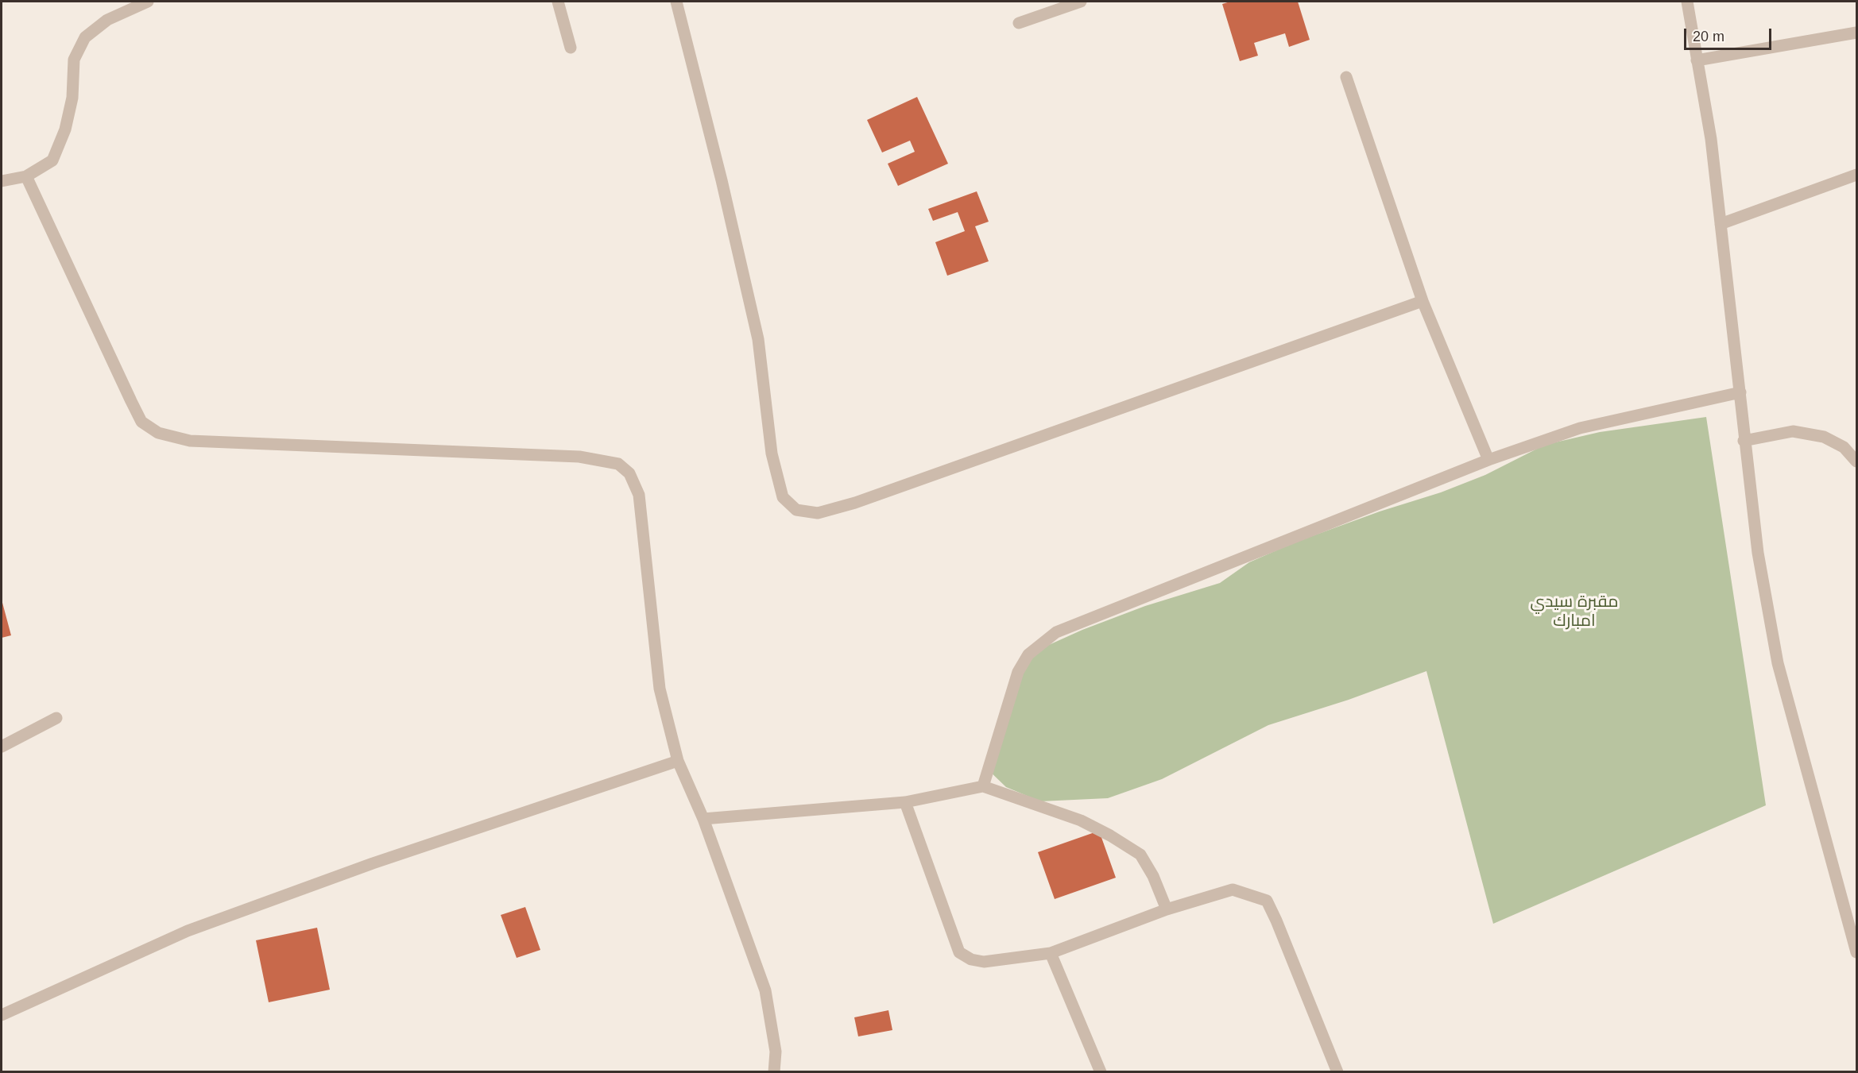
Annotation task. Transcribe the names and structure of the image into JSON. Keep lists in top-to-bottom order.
{
  "parks": ["مقبرة سيدي امبارك"],
  "scale_bar": "20 m"
}
